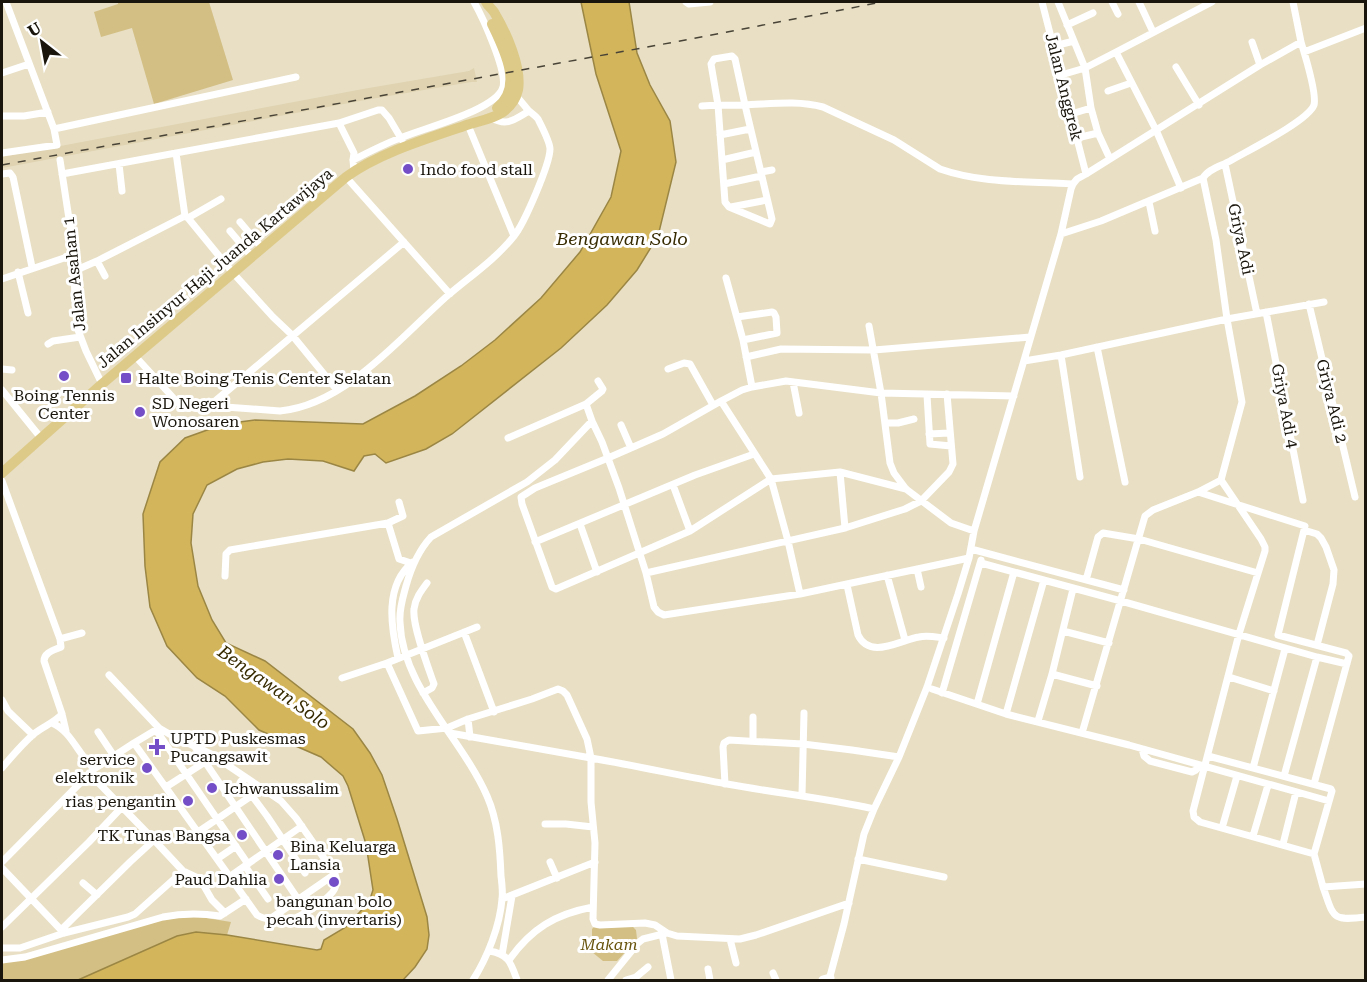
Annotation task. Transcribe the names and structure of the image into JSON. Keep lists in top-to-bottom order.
{
  "streets": {
    "main road": ["Jalan Insinyur Haji Juanda Kartawijaya"],
    "street": [
      "Jalan Anggrek",
      "Griya Adi",
      "Jalan Asahan 1",
      "Griya Adi 2",
      "Griya Adi 4"
    ]
  },
  "crossings": [
    ["Jalan Insinyur Haji Juanda Kartawijaya", "Jalan Asahan 1"]
  ],
  "water": ["Bengawan Solo"],
  "parks": ["Makam"],
  "places": {
    "other": [
      "Indo food stall",
      "Boing Tennis Center",
      "SD Negeri Wonosaren",
      "service elektronik",
      "Ichwanussalim",
      "rias pengantin",
      "TK Tunas Bangsa",
      "Bina Keluarga Lansia",
      "Paud Dahlia",
      "bangunan bolo pecah (invertaris)"
    ],
    "transit": ["Halte Boing Tenis Center Selatan"],
    "health": ["UPTD Puskesmas Pucangsawit"]
  },
  "north": "top left"
}
